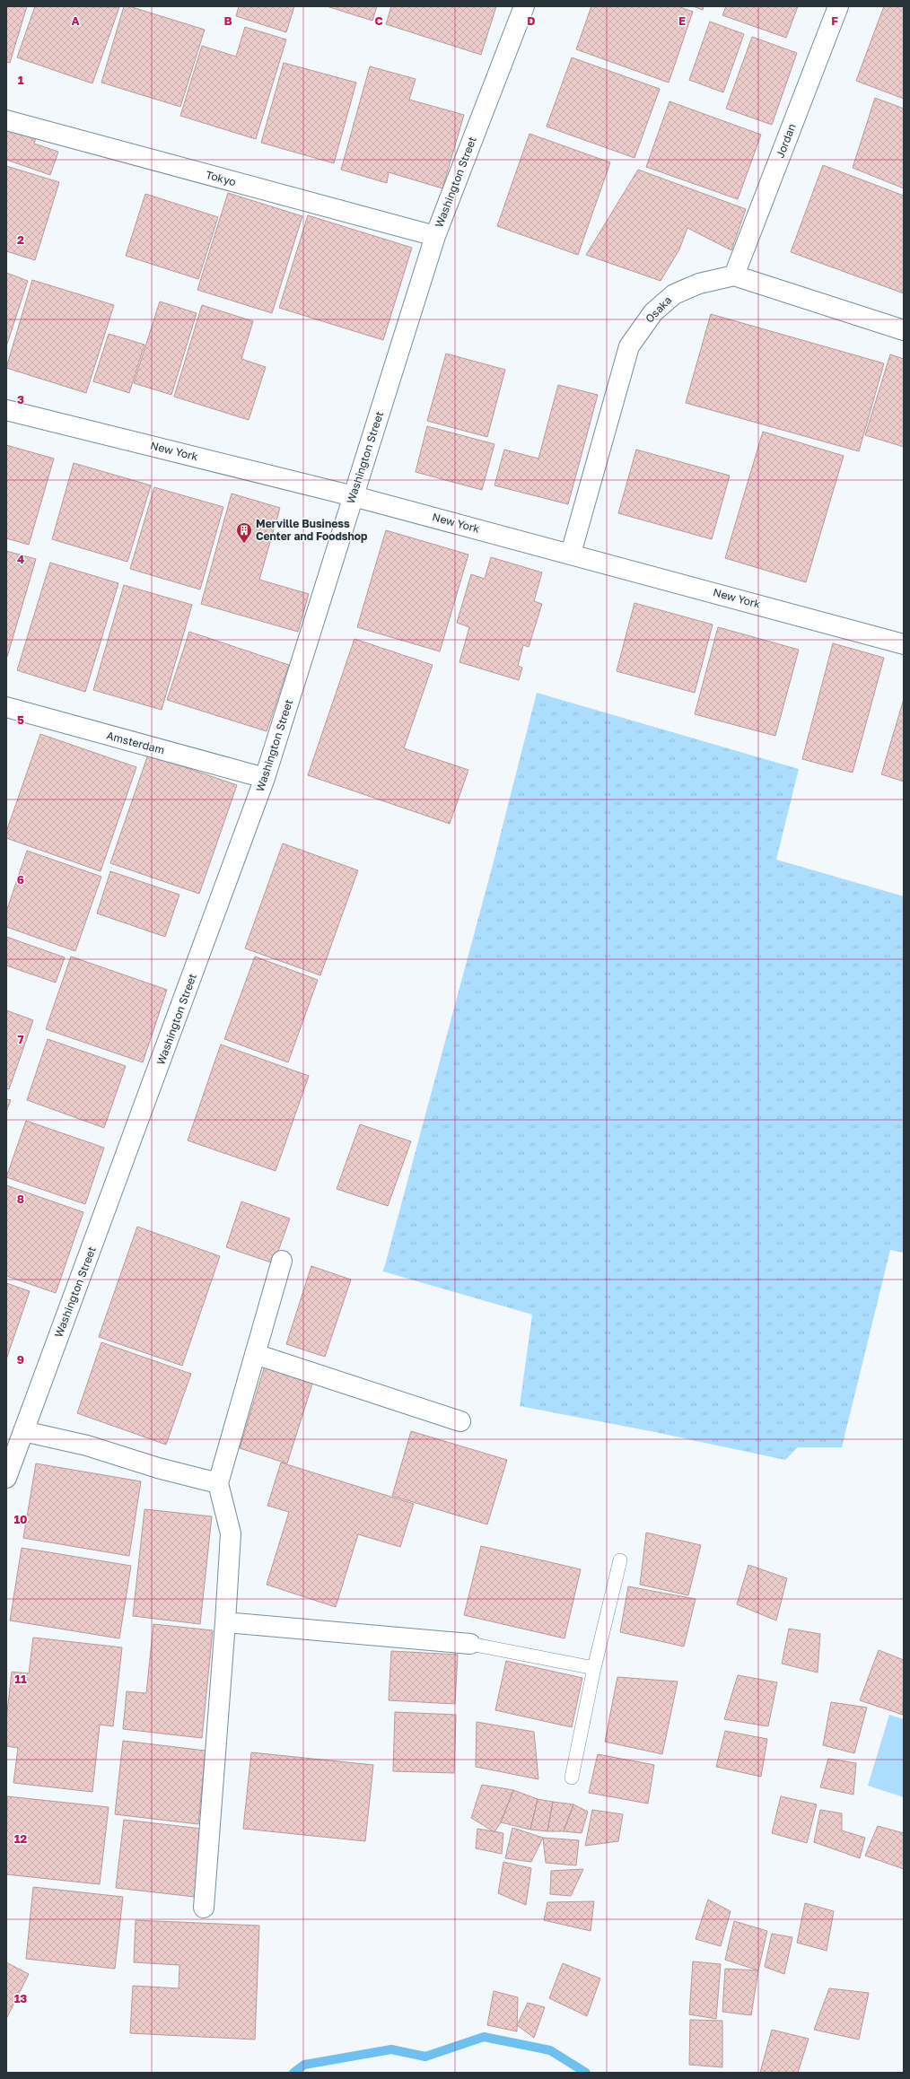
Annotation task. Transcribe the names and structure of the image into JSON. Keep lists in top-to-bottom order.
{
  "streets": {
    "street": [
      "Jordan",
      "Tokyo",
      "Washington Street",
      "Osaka",
      "New York",
      "Amsterdam"
    ]
  },
  "crossings": [
    ["Jordan", "Osaka"],
    ["Tokyo", "Washington Street"],
    ["Washington Street", "New York"],
    ["Washington Street", "Amsterdam"],
    ["Osaka", "New York"]
  ],
  "places": {
    "building": ["Merville Business Center and Foodshop"]
  },
  "grid": {
    "columns": [
      "A",
      "B",
      "C",
      "D",
      "E",
      "F"
    ],
    "rows": [
      "1",
      "2",
      "3",
      "4",
      "5",
      "6",
      "7",
      "8",
      "9",
      "10",
      "11",
      "12",
      "13"
    ]
  }
}
